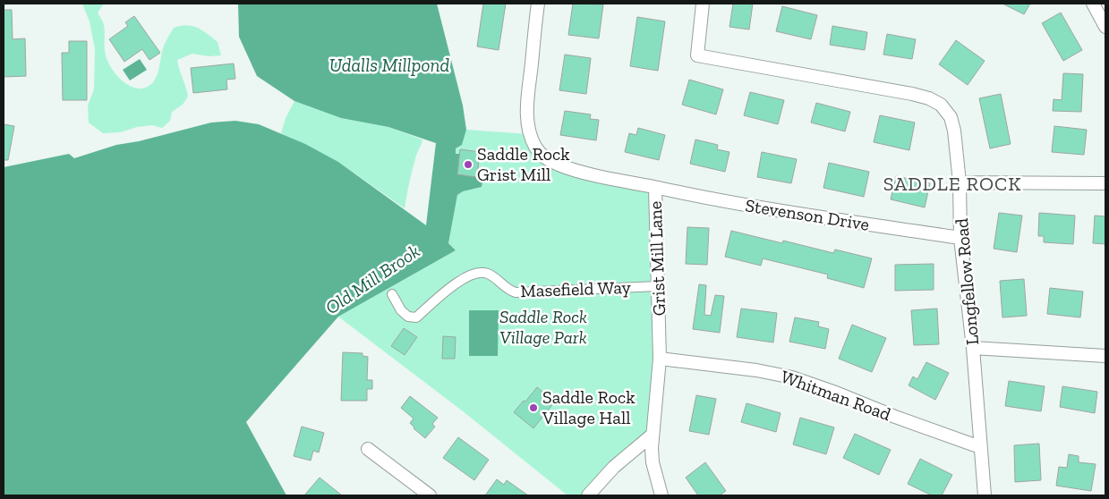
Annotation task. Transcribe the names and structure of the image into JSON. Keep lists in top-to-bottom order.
{
  "streets": {
    "street": [
      "Stevenson Drive",
      "Grist Mill Lane",
      "Longfellow Road",
      "Masefield Way",
      "Whitman Road"
    ]
  },
  "crossings": [
    ["Stevenson Drive", "Grist Mill Lane"],
    ["Stevenson Drive", "Longfellow Road"],
    ["Grist Mill Lane", "Masefield Way"],
    ["Grist Mill Lane", "Whitman Road"],
    ["Longfellow Road", "Whitman Road"]
  ],
  "districts": ["SADDLE ROCK"],
  "water": ["Udalls Millpond", "Old Mill Brook"],
  "parks": ["Saddle Rock Village Park"],
  "places": ["Saddle Rock Grist Mill", "Saddle Rock Village Hall"]
}
